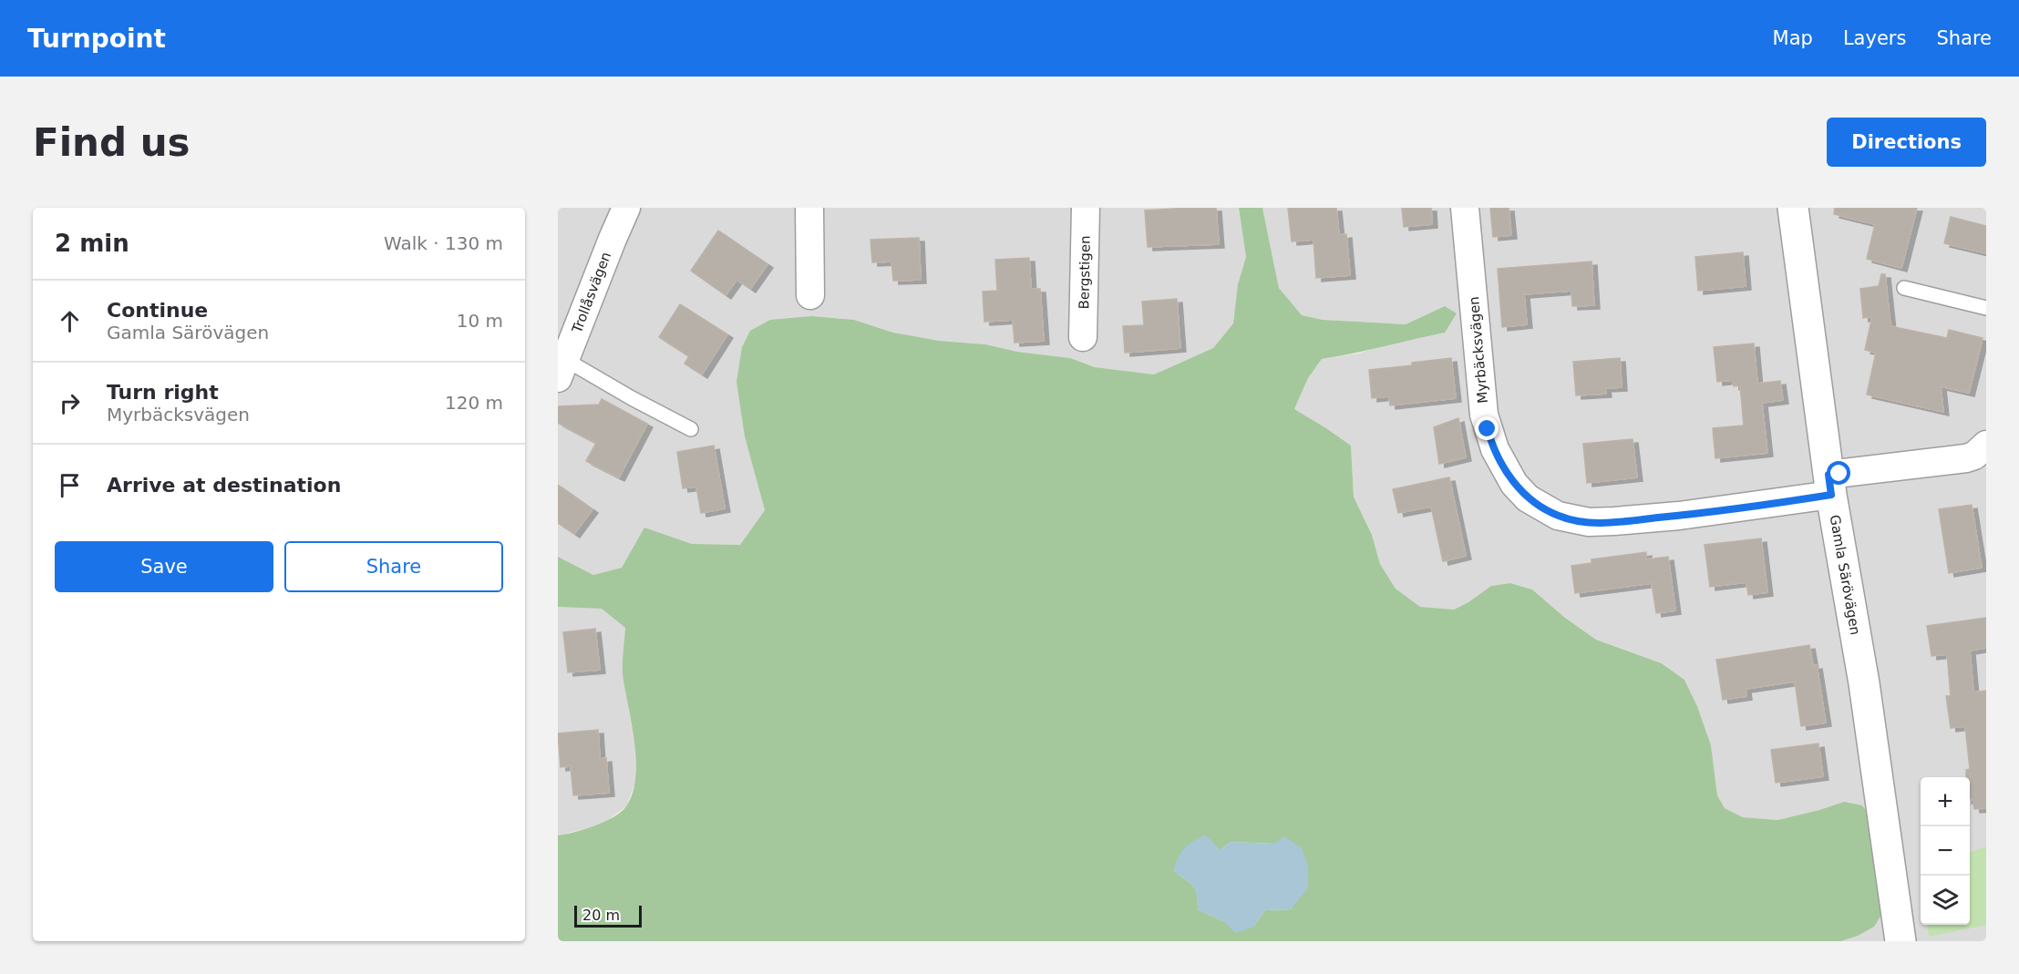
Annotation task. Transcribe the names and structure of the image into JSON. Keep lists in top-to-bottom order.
{
  "streets": {
    "street": [
      "Bergstigen",
      "Trollåsvägen",
      "Myrbäcksvägen",
      "Gamla Särövägen"
    ]
  },
  "crossings": [
    ["Myrbäcksvägen", "Gamla Särövägen"]
  ],
  "scale_bar": "20 m",
  "page": {
    "header": "Turnpoint",
    "nav": ["Map", "Layers", "Share"],
    "buttons": [
      "Directions",
      ["Save", "Share"]
    ],
    "title": "Find us",
    "heading": ["2 min", "Walk · 130 m"],
    "list": [
      ["Continue", "Gamla Särövägen", "10 m"],
      ["Turn right", "Myrbäcksvägen", "120 m"],
      "Arrive at destination"
    ],
    "map_buttons": ["+", "−"],
    "scale": "20 m"
  }
}
